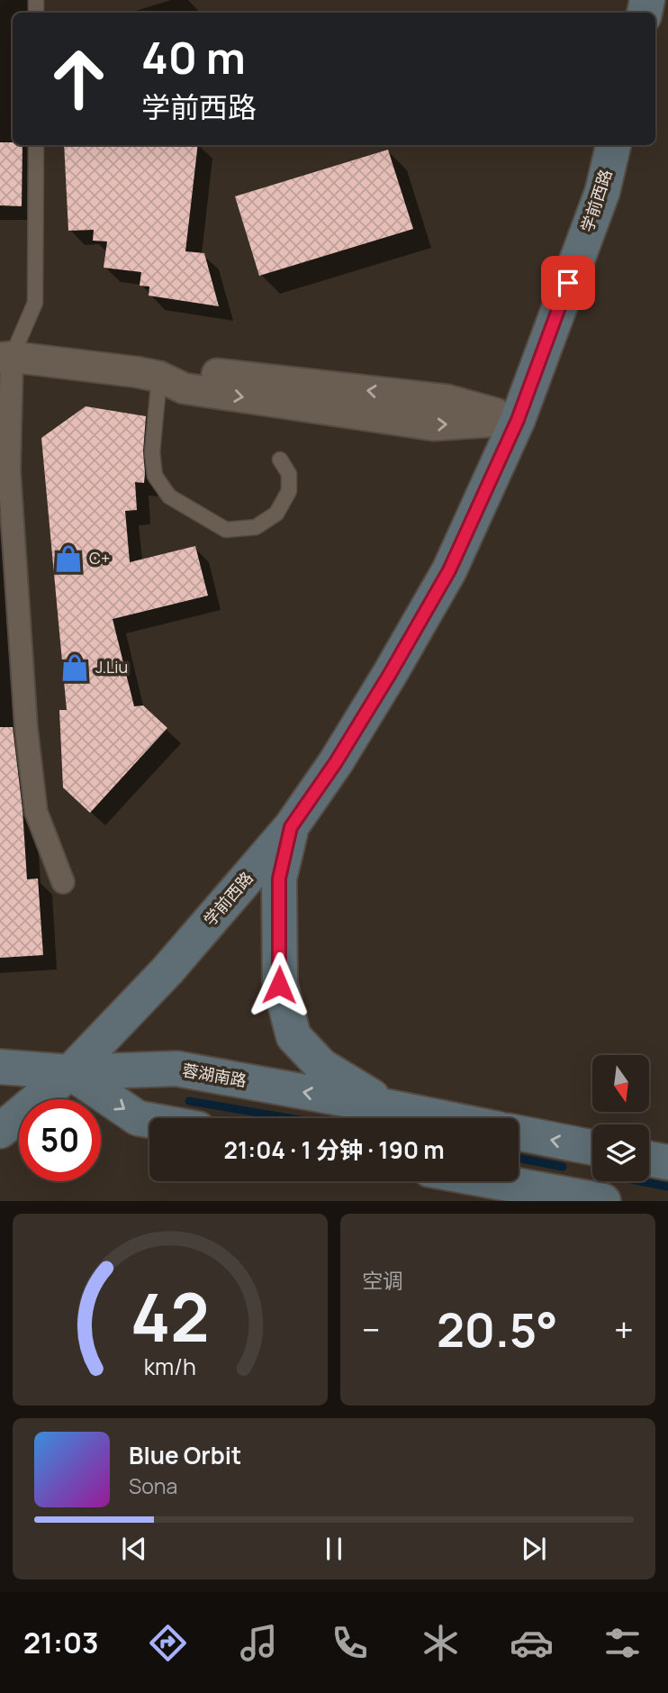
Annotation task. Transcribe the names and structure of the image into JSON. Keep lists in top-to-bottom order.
{
  "streets": {
    "main road": ["学前西路", "蓉湖南路"]
  },
  "crossings": [
    ["学前西路", "蓉湖南路"]
  ],
  "one_way": ["蓉湖南路"],
  "places": {
    "shop": ["C+", "J.Liu"]
  },
  "north": "bottom",
  "page": {
    "turn": ["40 m", "学前西路"],
    "limit": "50",
    "trip": "21:04 · 1 分钟 · 190 m",
    "tile": "空调",
    "heat": ["−", "20.5°", "+"],
    "song": ["Blue Orbit", "Sona"],
    "tabs": "21:03",
    "gauge": ["42", "km/h"]
  }
}
